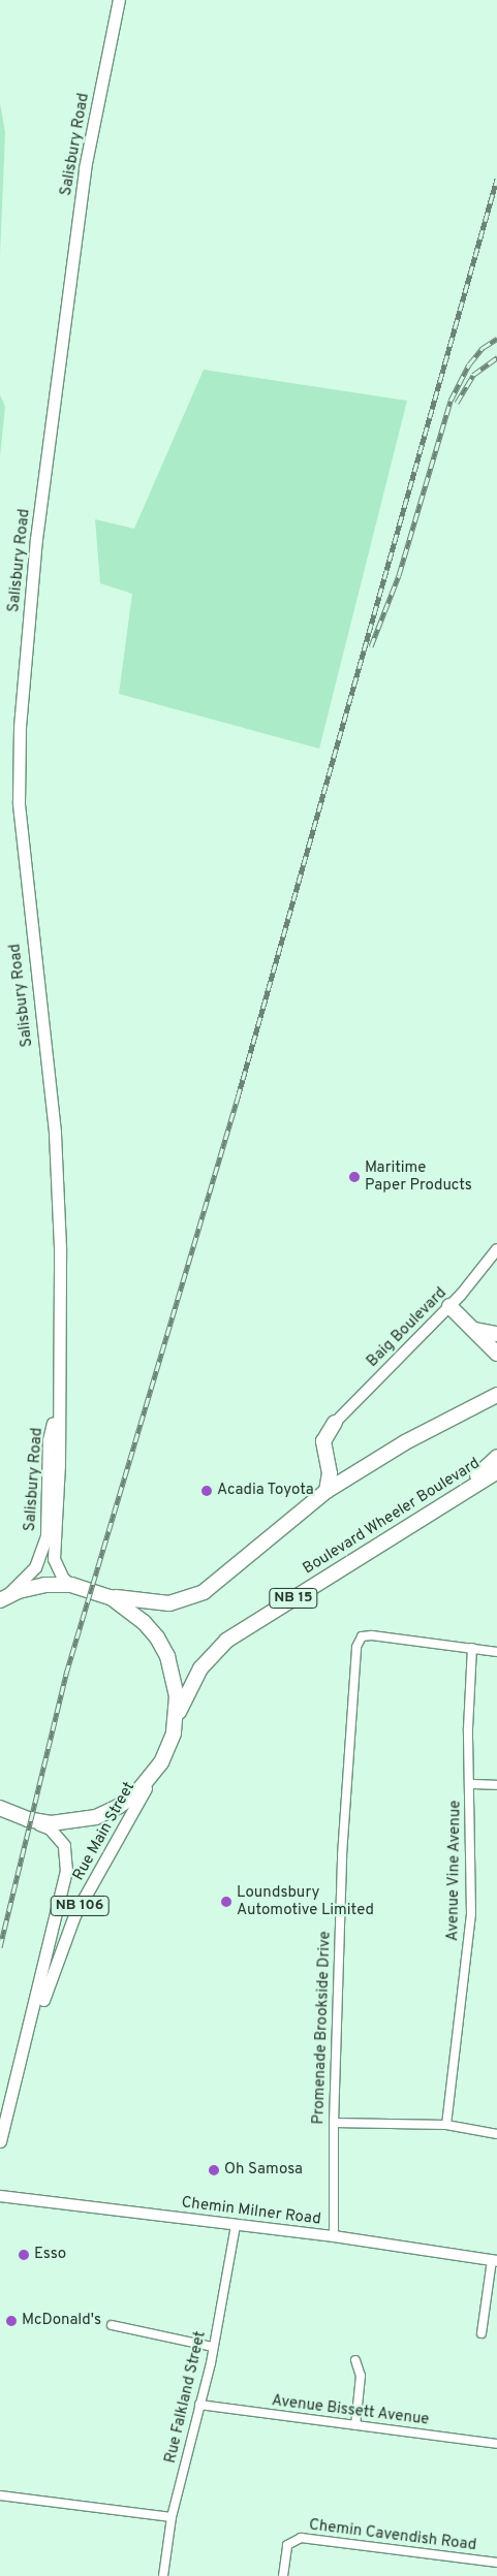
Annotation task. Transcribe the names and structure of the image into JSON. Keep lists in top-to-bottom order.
{
  "streets": {
    "highway": ["Boulevard Wheeler Boulevard", "NB 15"],
    "main road": ["Salisbury Road", "Rue Main Street", "NB 106"],
    "street": [
      "Baig Boulevard",
      "Avenue Vine Avenue",
      "Promenade Brookside Drive",
      "Chemin Milner Road",
      "Rue Falkland Street",
      "Avenue Bissett Avenue",
      "Chemin Cavendish Road"
    ]
  },
  "crossings": [
    ["Avenue Vine Avenue", "Promenade Brookside Drive"],
    ["Promenade Brookside Drive", "Chemin Milner Road"],
    ["Chemin Milner Road", "Rue Falkland Street"],
    ["Rue Falkland Street", "Avenue Bissett Avenue"]
  ],
  "places": [
    "Maritime Paper Products",
    "Acadia Toyota",
    "Loundsbury Automotive Limited",
    "Oh Samosa",
    "Esso",
    "McDonald's"
  ]
}
